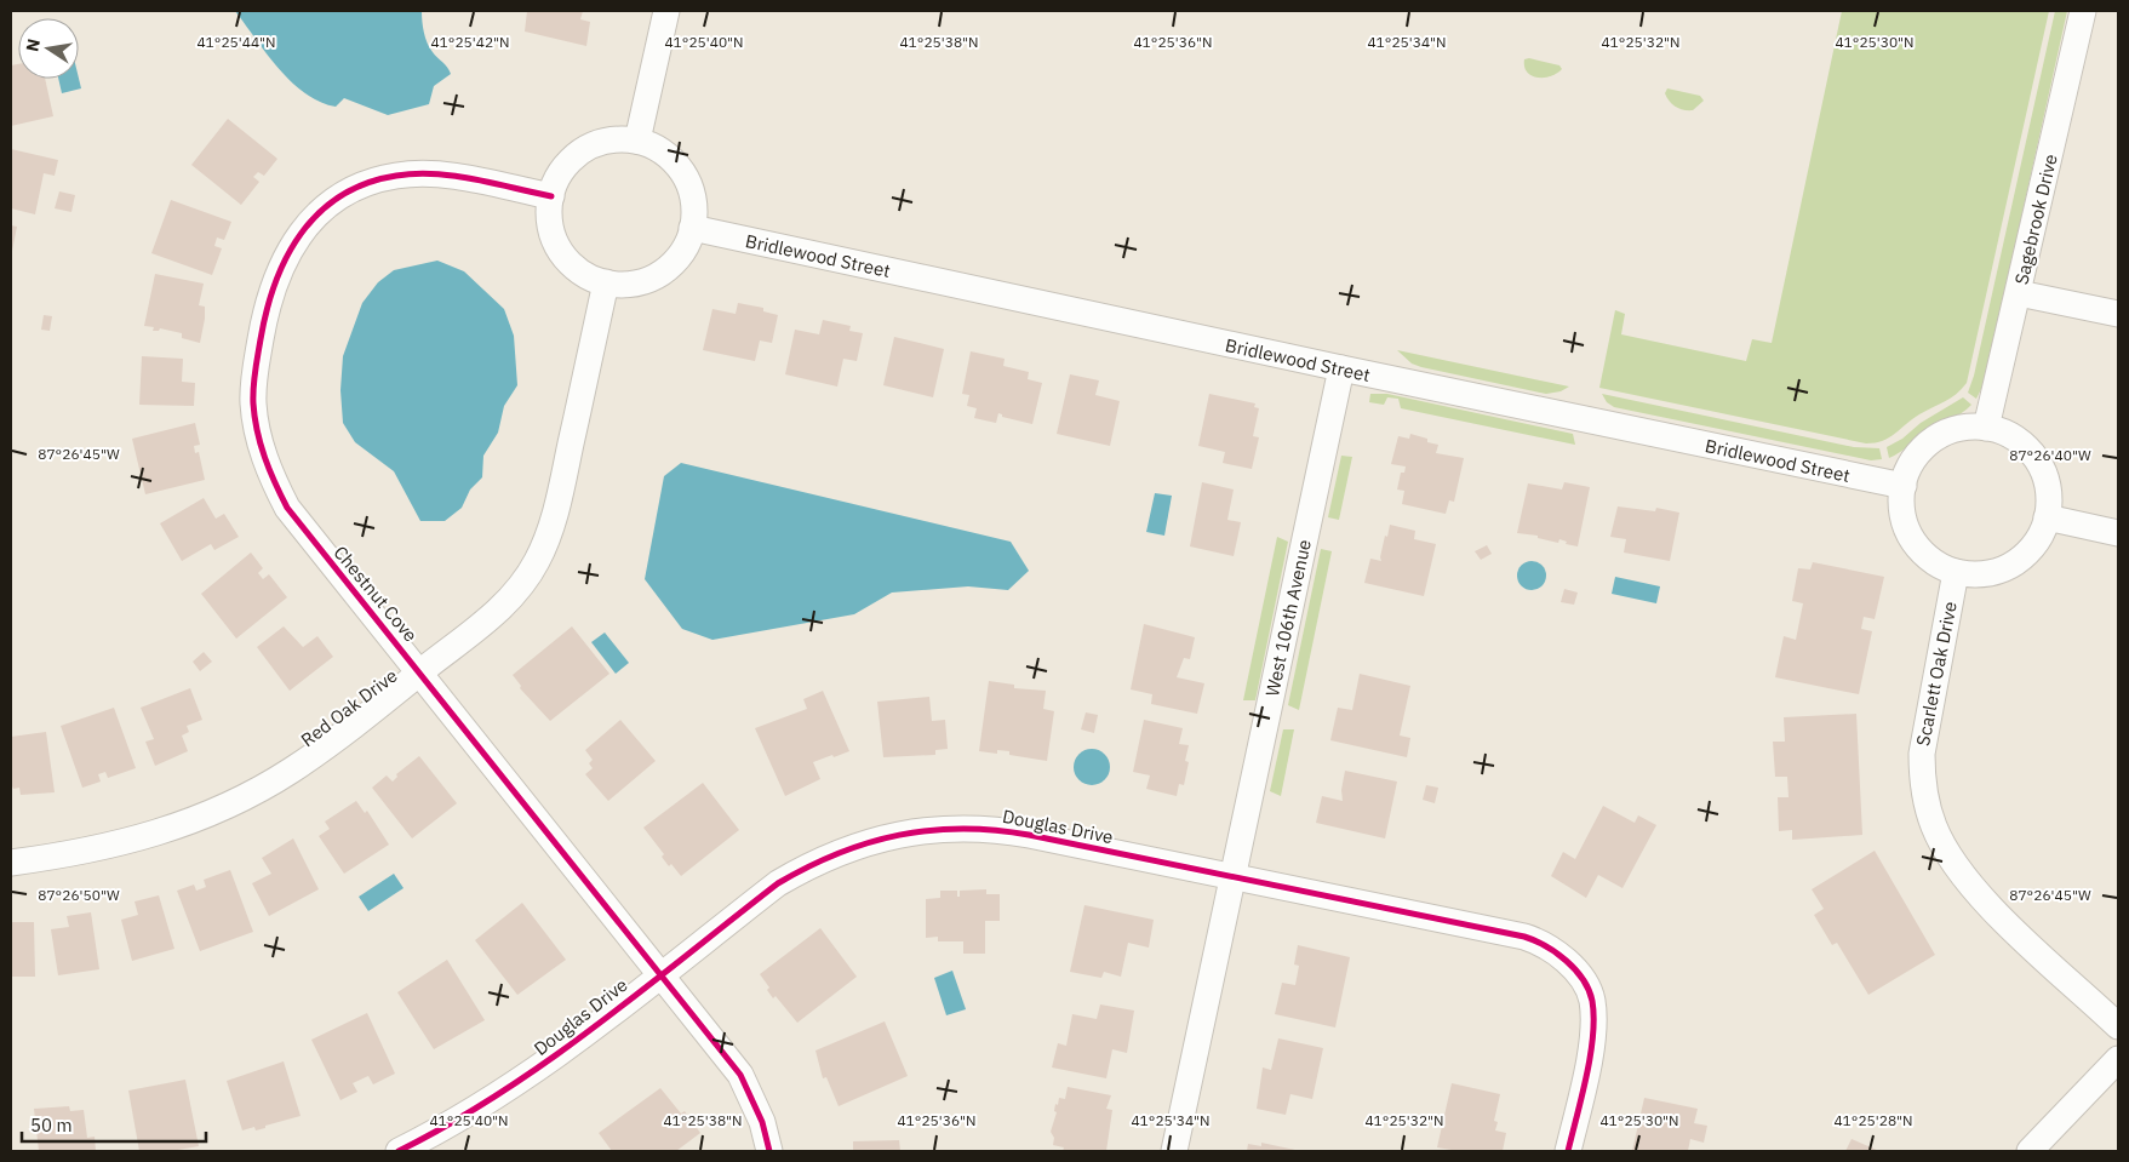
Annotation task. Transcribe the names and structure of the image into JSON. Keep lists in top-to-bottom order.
{
  "streets": {
    "street": [
      "Sagebrook Drive",
      "Bridlewood Street",
      "Chestnut Cove",
      "West 106th Avenue",
      "Scarlett Oak Drive",
      "Red Oak Drive",
      "Douglas Drive"
    ]
  },
  "crossings": [
    ["Sagebrook Drive", "Bridlewood Street"],
    ["Sagebrook Drive", "Scarlett Oak Drive"],
    ["Bridlewood Street", "Chestnut Cove"],
    ["Bridlewood Street", "West 106th Avenue"],
    ["Bridlewood Street", "Scarlett Oak Drive"],
    ["Bridlewood Street", "Red Oak Drive"],
    ["Chestnut Cove", "Red Oak Drive"],
    ["Chestnut Cove", "Douglas Drive"],
    ["West 106th Avenue", "Douglas Drive"]
  ],
  "scale_bar": "50 m",
  "north": "left",
  "coordinates": [
    "41°25'44\"N",
    "41°25'42\"N",
    "41°25'40\"N",
    "41°25'38\"N",
    "41°25'36\"N",
    "41°25'34\"N",
    "41°25'32\"N",
    "41°25'30\"N",
    "87°26'45\"W",
    "87°26'40\"W",
    "87°26'50\"W",
    "41°25'28\"N"
  ]
}
